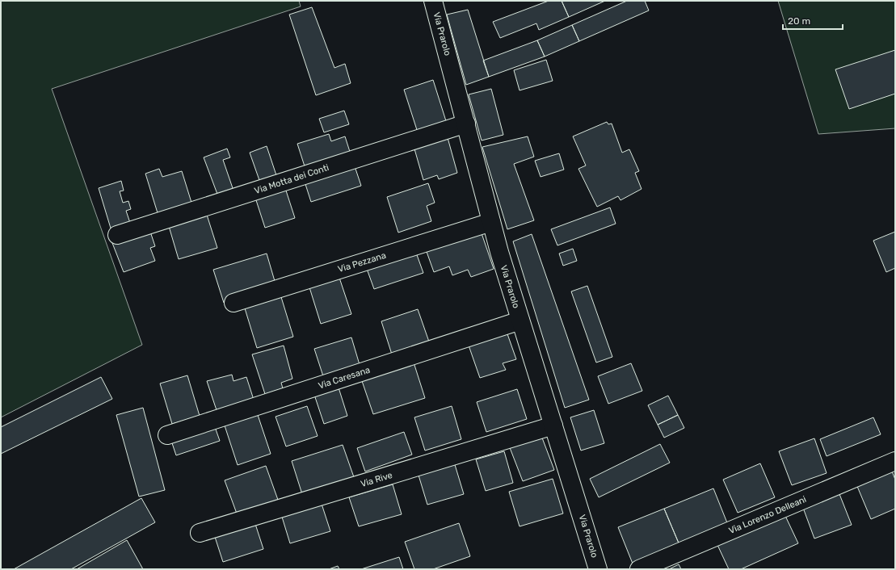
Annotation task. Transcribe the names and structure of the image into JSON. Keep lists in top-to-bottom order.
{
  "streets": {
    "street": [
      "Via Prarolo",
      "Via Motta dei Conti",
      "Via Pezzana",
      "Via Caresana",
      "Via Rive",
      "Via Lorenzo Delleani"
    ]
  },
  "crossings": [
    ["Via Prarolo", "Via Motta dei Conti"],
    ["Via Prarolo", "Via Pezzana"],
    ["Via Prarolo", "Via Caresana"],
    ["Via Prarolo", "Via Rive"]
  ],
  "scale_bar": "20 m"
}
